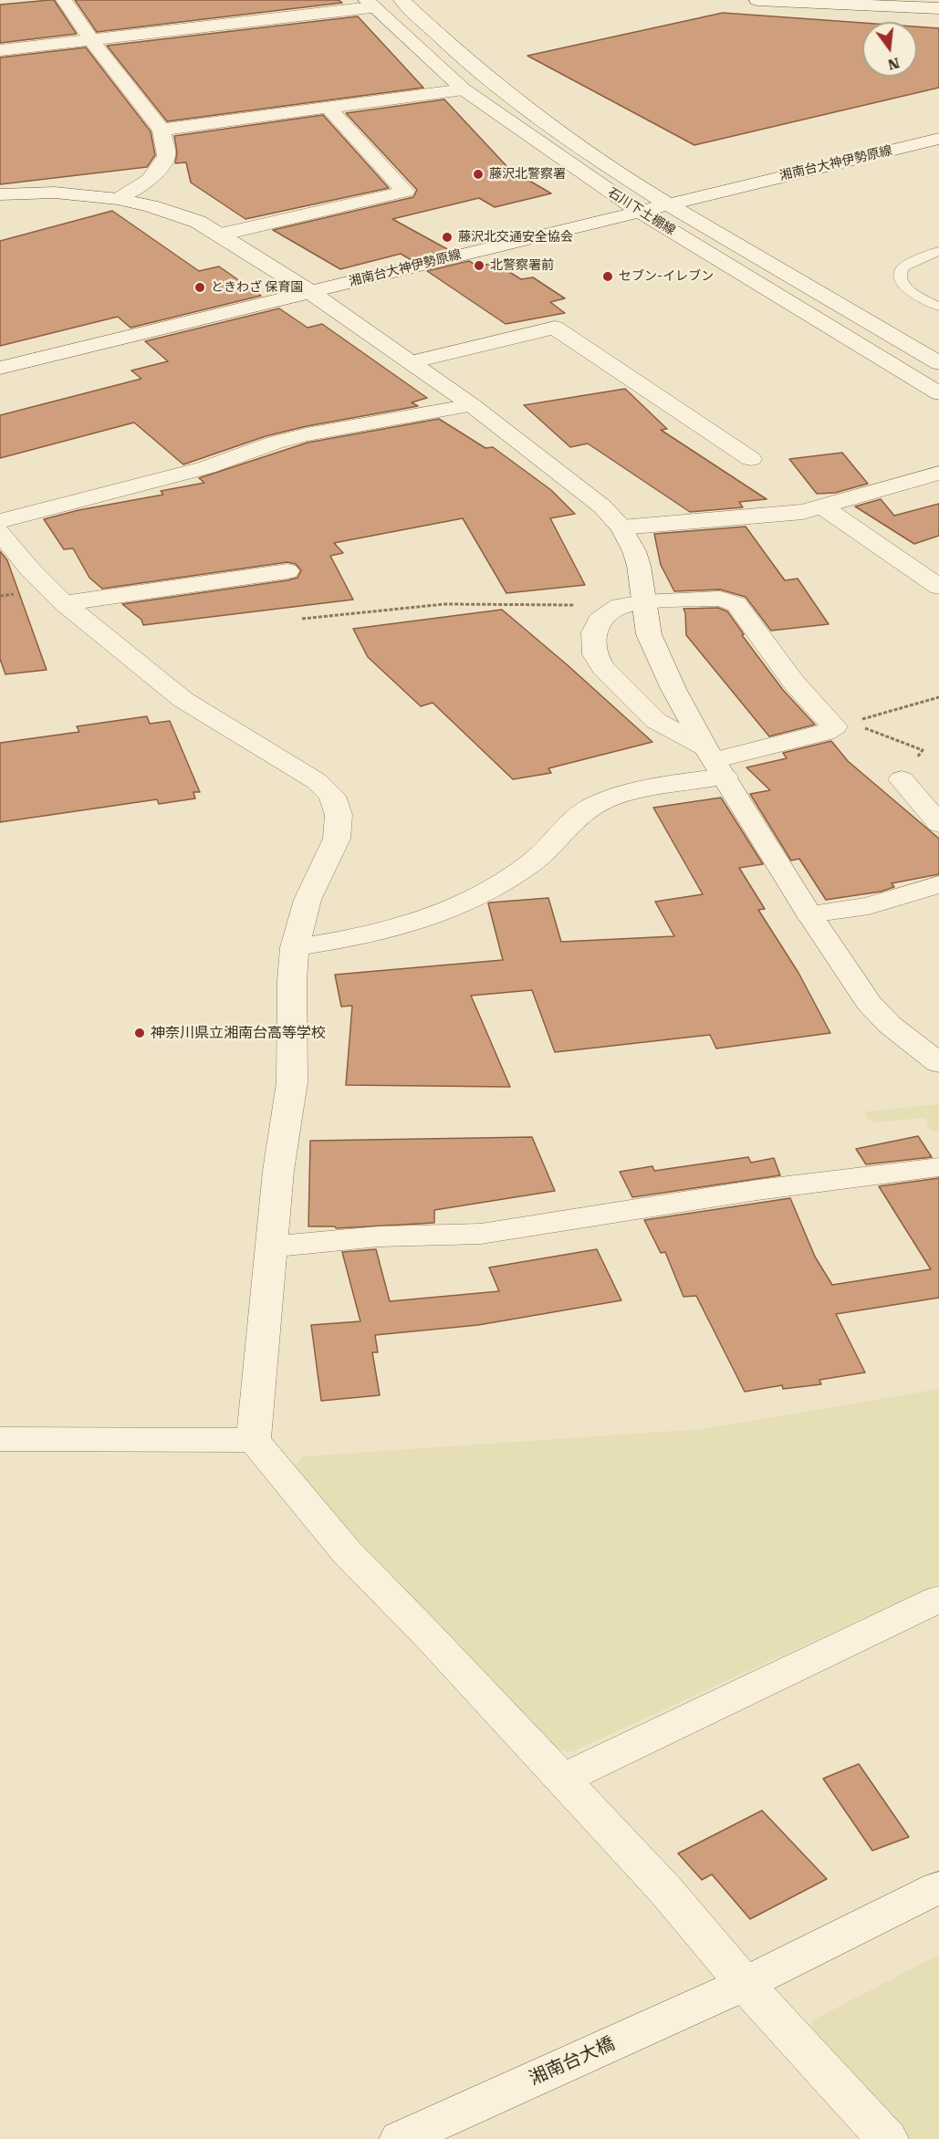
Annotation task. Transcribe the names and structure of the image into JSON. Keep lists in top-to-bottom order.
{
  "streets": {
    "street": ["湘南台大神伊勢原線", "石川下土棚線", "湘南台大橋"]
  },
  "crossings": [
    ["湘南台大神伊勢原線", "石川下土棚線"]
  ],
  "places": [
    "藤沢北警察署",
    "藤沢北交通安全協会",
    "北警察署前",
    "セブン-イレブン",
    "ときわざ 保育園",
    "神奈川県立湘南台高等学校"
  ],
  "north": "bottom"
}
